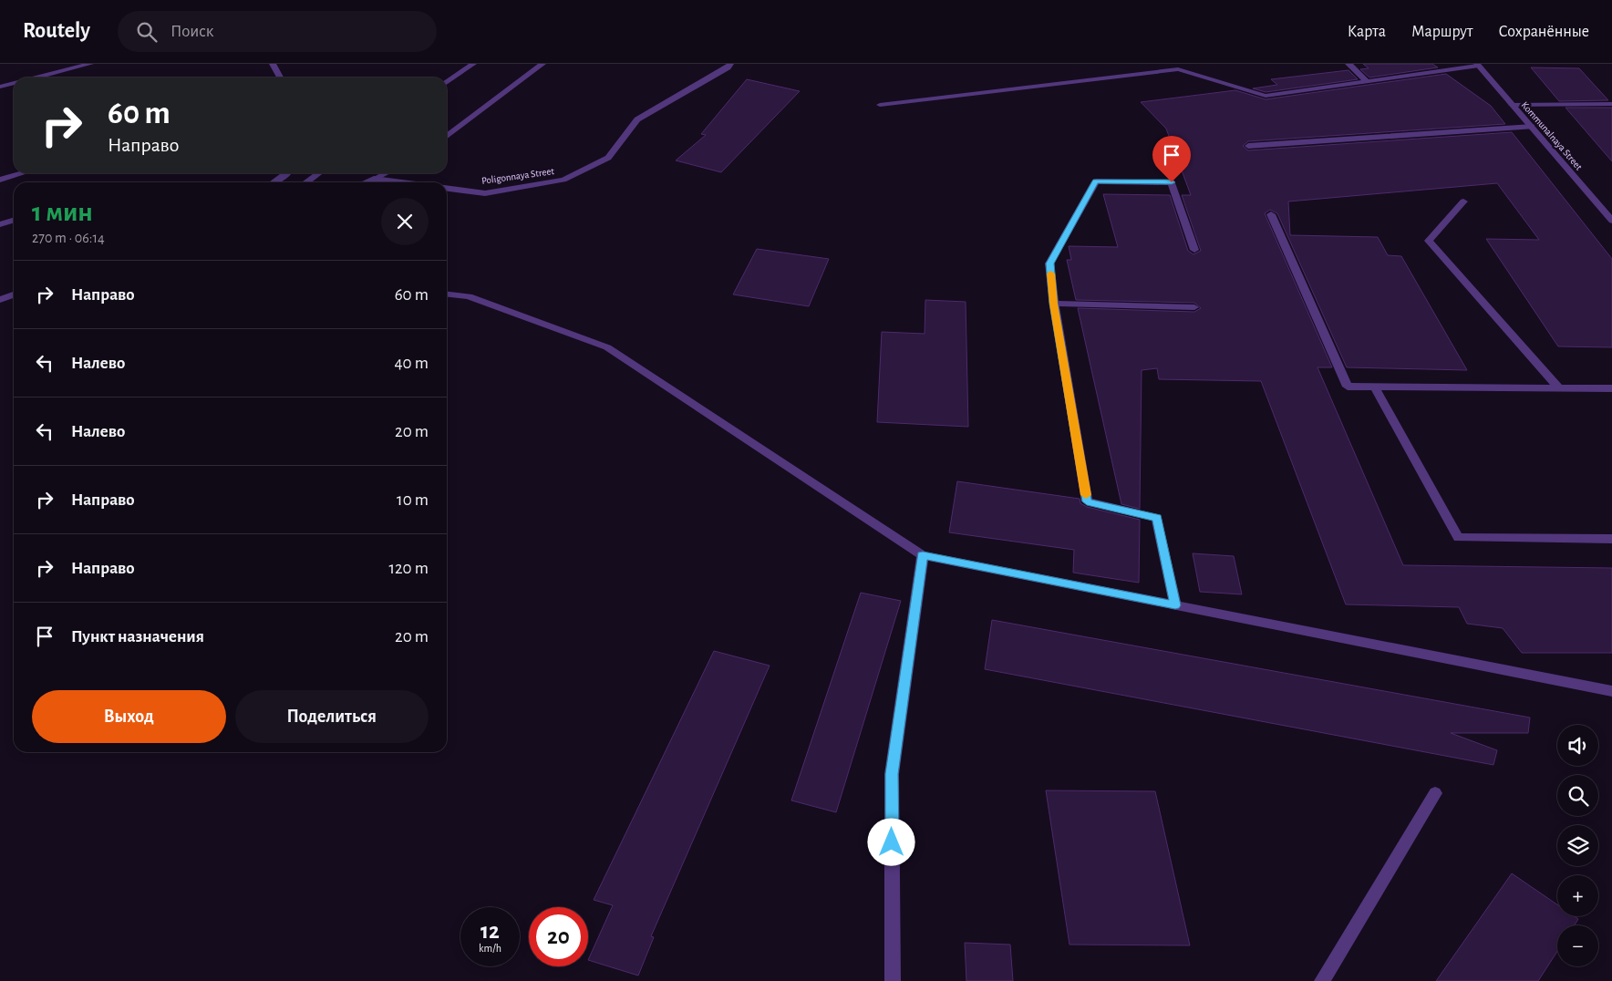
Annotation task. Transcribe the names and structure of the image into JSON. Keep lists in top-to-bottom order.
{
  "streets": {
    "street": ["Kommunalnaya Street", "Poligonnaya Street"]
  },
  "page": {
    "header": "Routely",
    "search": "Поиск",
    "nav": ["Карта", "Маршрут", "Сохранённые"],
    "turn": ["60 m", "Направо"],
    "heading": ["1 мин", "270 m · 06:14"],
    "list": [
      {
        "name": "Направо",
        "value": "60 m"
      },
      {
        "name": "Налево",
        "value": "40 m"
      },
      {
        "name": "Налево",
        "value": "20 m"
      },
      {
        "name": "Направо",
        "value": "10 m"
      },
      {
        "name": "Направо",
        "value": "120 m"
      },
      {
        "name": "Пункт назначения",
        "value": "20 m"
      }
    ],
    "buttons": ["Выход", "Поделиться"],
    "map_buttons": ["+", "−"],
    "speed": "12 km/h",
    "limit": "20"
  }
}
